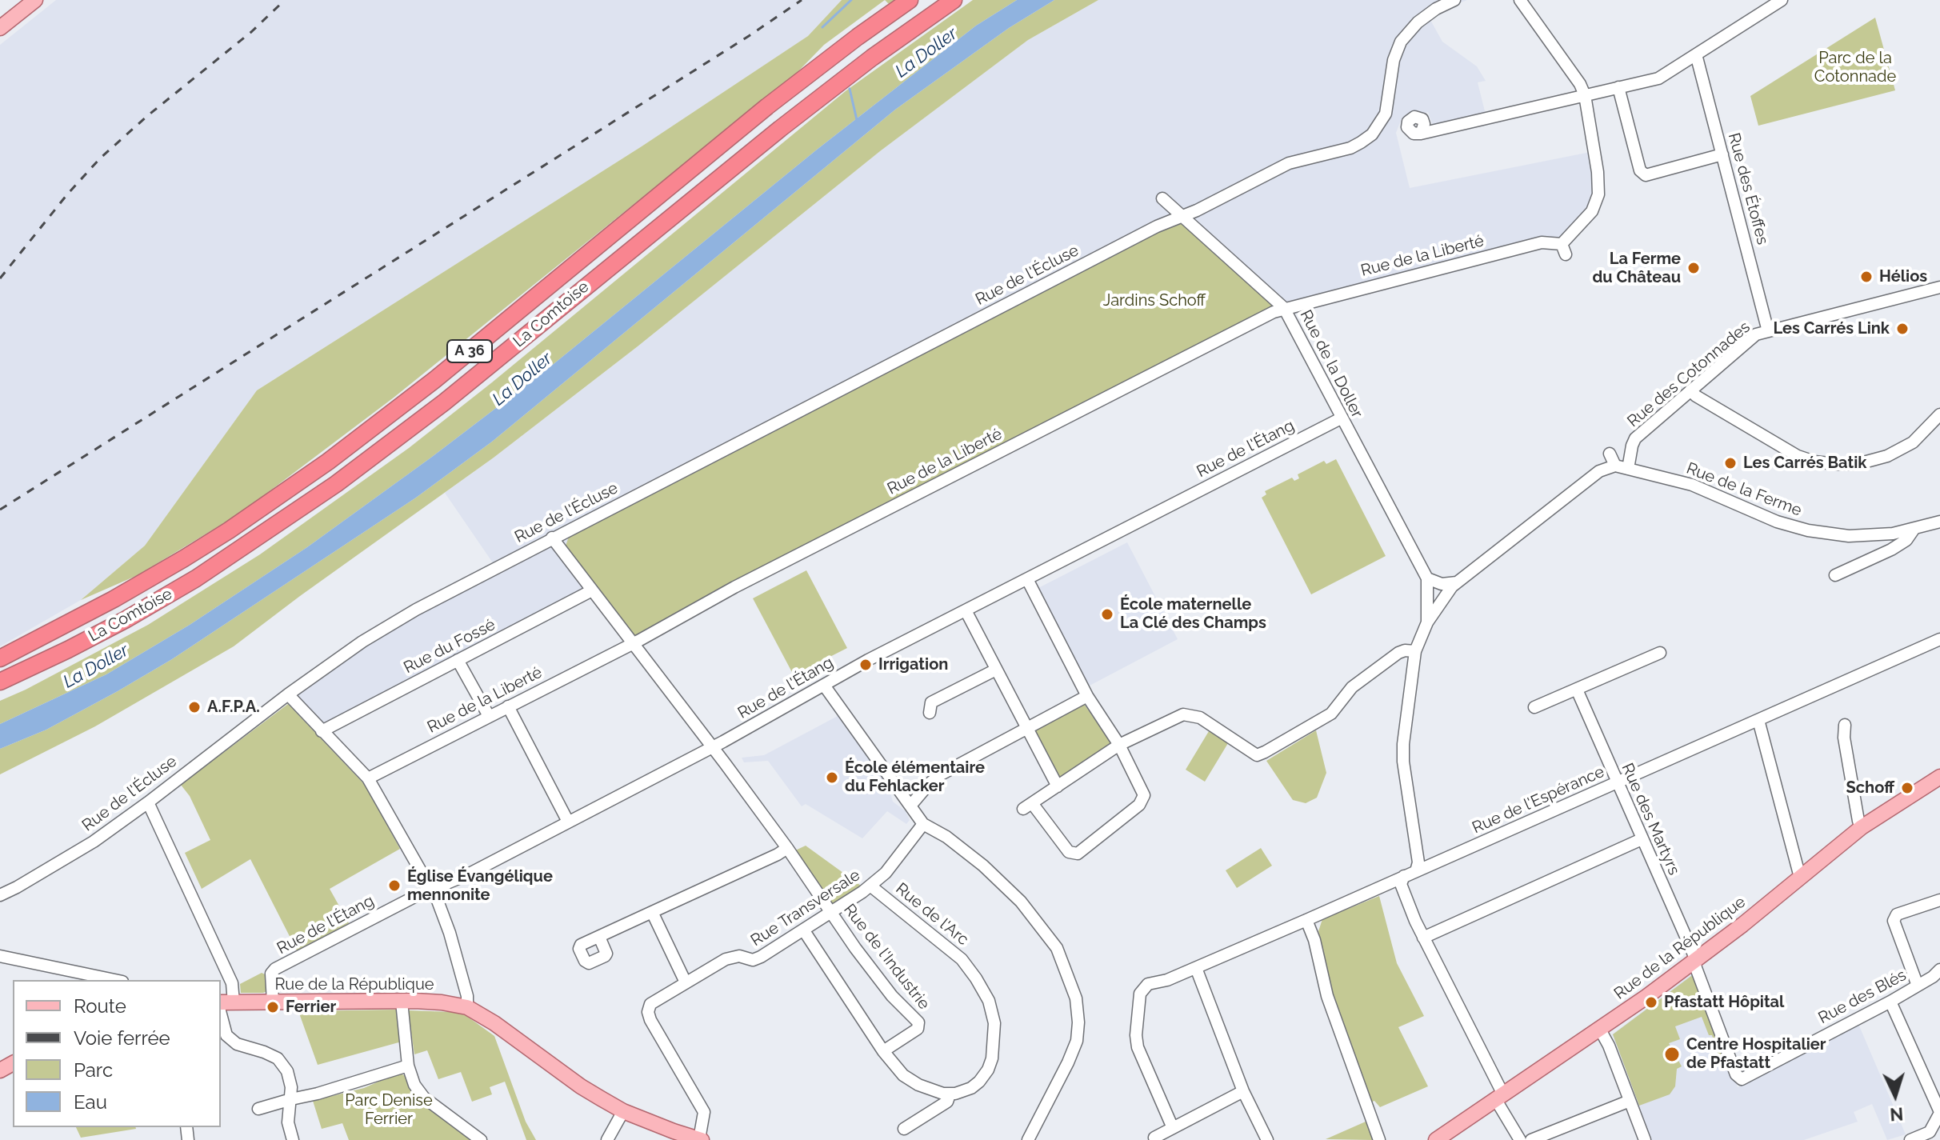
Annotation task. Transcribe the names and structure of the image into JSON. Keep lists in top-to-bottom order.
{
  "streets": {
    "highway": ["La Comtoise", "A 36"],
    "main road": ["Rue de la République"],
    "street": [
      "Rue des Étoffes",
      "Rue de la Liberté",
      "Rue de l'Écluse",
      "Rue de la Doller",
      "Rue des Cotonnades",
      "Rue de l'Étang",
      "Rue de la Ferme",
      "Rue du Fossé",
      "Rue de l'Espérance",
      "Rue des Martyrs",
      "Rue Transversale",
      "Rue de l'Arc",
      "Rue de l'Industrie",
      "Rue des Blés"
    ]
  },
  "crossings": [
    ["Rue des Étoffes", "Rue des Cotonnades"],
    ["Rue de la Liberté", "Rue de la Doller"],
    ["Rue de la Liberté", "Rue de l'Industrie"],
    ["Rue de l'Écluse", "Rue de la Doller"],
    ["Rue de l'Écluse", "Rue de l'Industrie"],
    ["Rue de la Doller", "Rue de l'Étang"],
    ["Rue des Cotonnades", "Rue de la Ferme"],
    ["Rue de l'Étang", "Rue de la République"],
    ["Rue de l'Étang", "Rue de l'Industrie"],
    ["Rue du Fossé", "Rue de l'Industrie"],
    ["Rue de l'Espérance", "Rue des Martyrs"],
    ["Rue des Martyrs", "Rue de la République"],
    ["Rue des Martyrs", "Rue des Blés"],
    ["Rue Transversale", "Rue de l'Arc"],
    ["Rue Transversale", "Rue de la République"],
    ["Rue Transversale", "Rue de l'Industrie"],
    ["Rue de la République", "Rue des Blés"]
  ],
  "water": ["La Doller"],
  "parks": ["Parc de la Cotonnade", "Jardins Schoff", "Parc Denise Ferrier"],
  "places": [
    "La Ferme du Château",
    "Hélios",
    "Les Carrés Link",
    "Les Carrés Batik",
    "École maternelle La Clé des Champs",
    "Irrigation",
    "A.F.P.A.",
    "École élémentaire du Fehlacker",
    "Schoff",
    "Église Évangélique mennonite",
    "Pfastatt Hôpital",
    "Ferrier",
    "Centre Hospitalier de Pfastatt"
  ],
  "legend": [
    "Route",
    "Voie ferrée",
    "Parc",
    "Eau"
  ],
  "north": "bottom"
}
